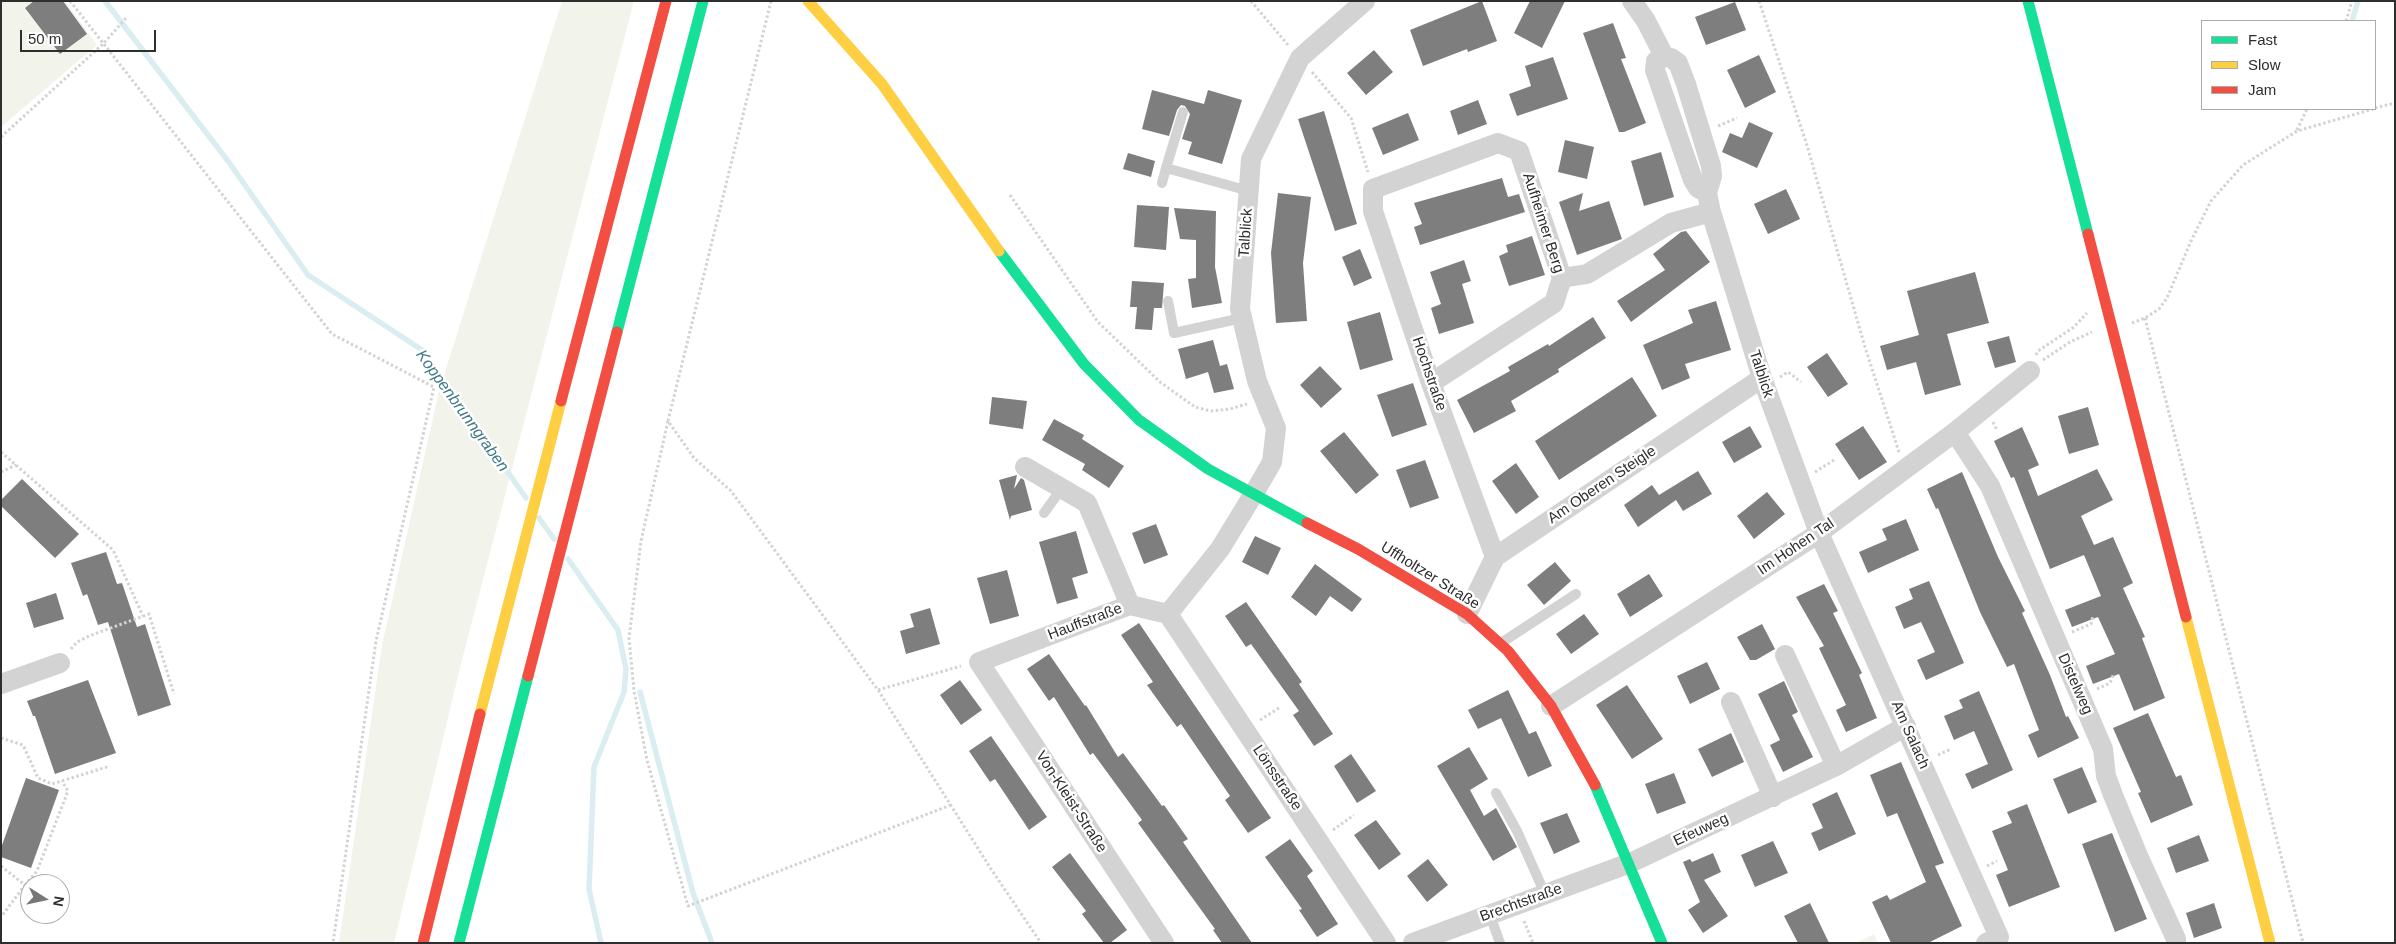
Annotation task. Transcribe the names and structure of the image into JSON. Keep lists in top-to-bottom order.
{
  "streets": {
    "main road": ["Uffholtzer Straße"],
    "street": [
      "Aufheimer Berg",
      "Talblick",
      "Hochstraße",
      "Am Oberen Steigle",
      "Im Hohen Tal",
      "Hauffstraße",
      "Distelweg",
      "Am Salach",
      "Lönsstraße",
      "Von-Kleist-Straße",
      "Efeuweg",
      "Brechtstraße"
    ]
  },
  "crossings": [
    ["Aufheimer Berg", "Hochstraße"],
    ["Talblick", "Am Oberen Steigle"],
    ["Talblick", "Im Hohen Tal"],
    ["Talblick", "Uffholtzer Straße"],
    ["Talblick", "Am Salach"],
    ["Hochstraße", "Am Oberen Steigle"],
    ["Im Hohen Tal", "Uffholtzer Straße"],
    ["Im Hohen Tal", "Distelweg"],
    ["Im Hohen Tal", "Am Salach"],
    ["Uffholtzer Straße", "Efeuweg"],
    ["Uffholtzer Straße", "Brechtstraße"],
    ["Hauffstraße", "Lönsstraße"],
    ["Hauffstraße", "Von-Kleist-Straße"],
    ["Am Salach", "Efeuweg"],
    ["Efeuweg", "Brechtstraße"]
  ],
  "water": ["Koppenbrunngraben"],
  "legend": ["Fast", "Slow", "Jam"],
  "scale_bar": "50 m",
  "north": "right"
}
